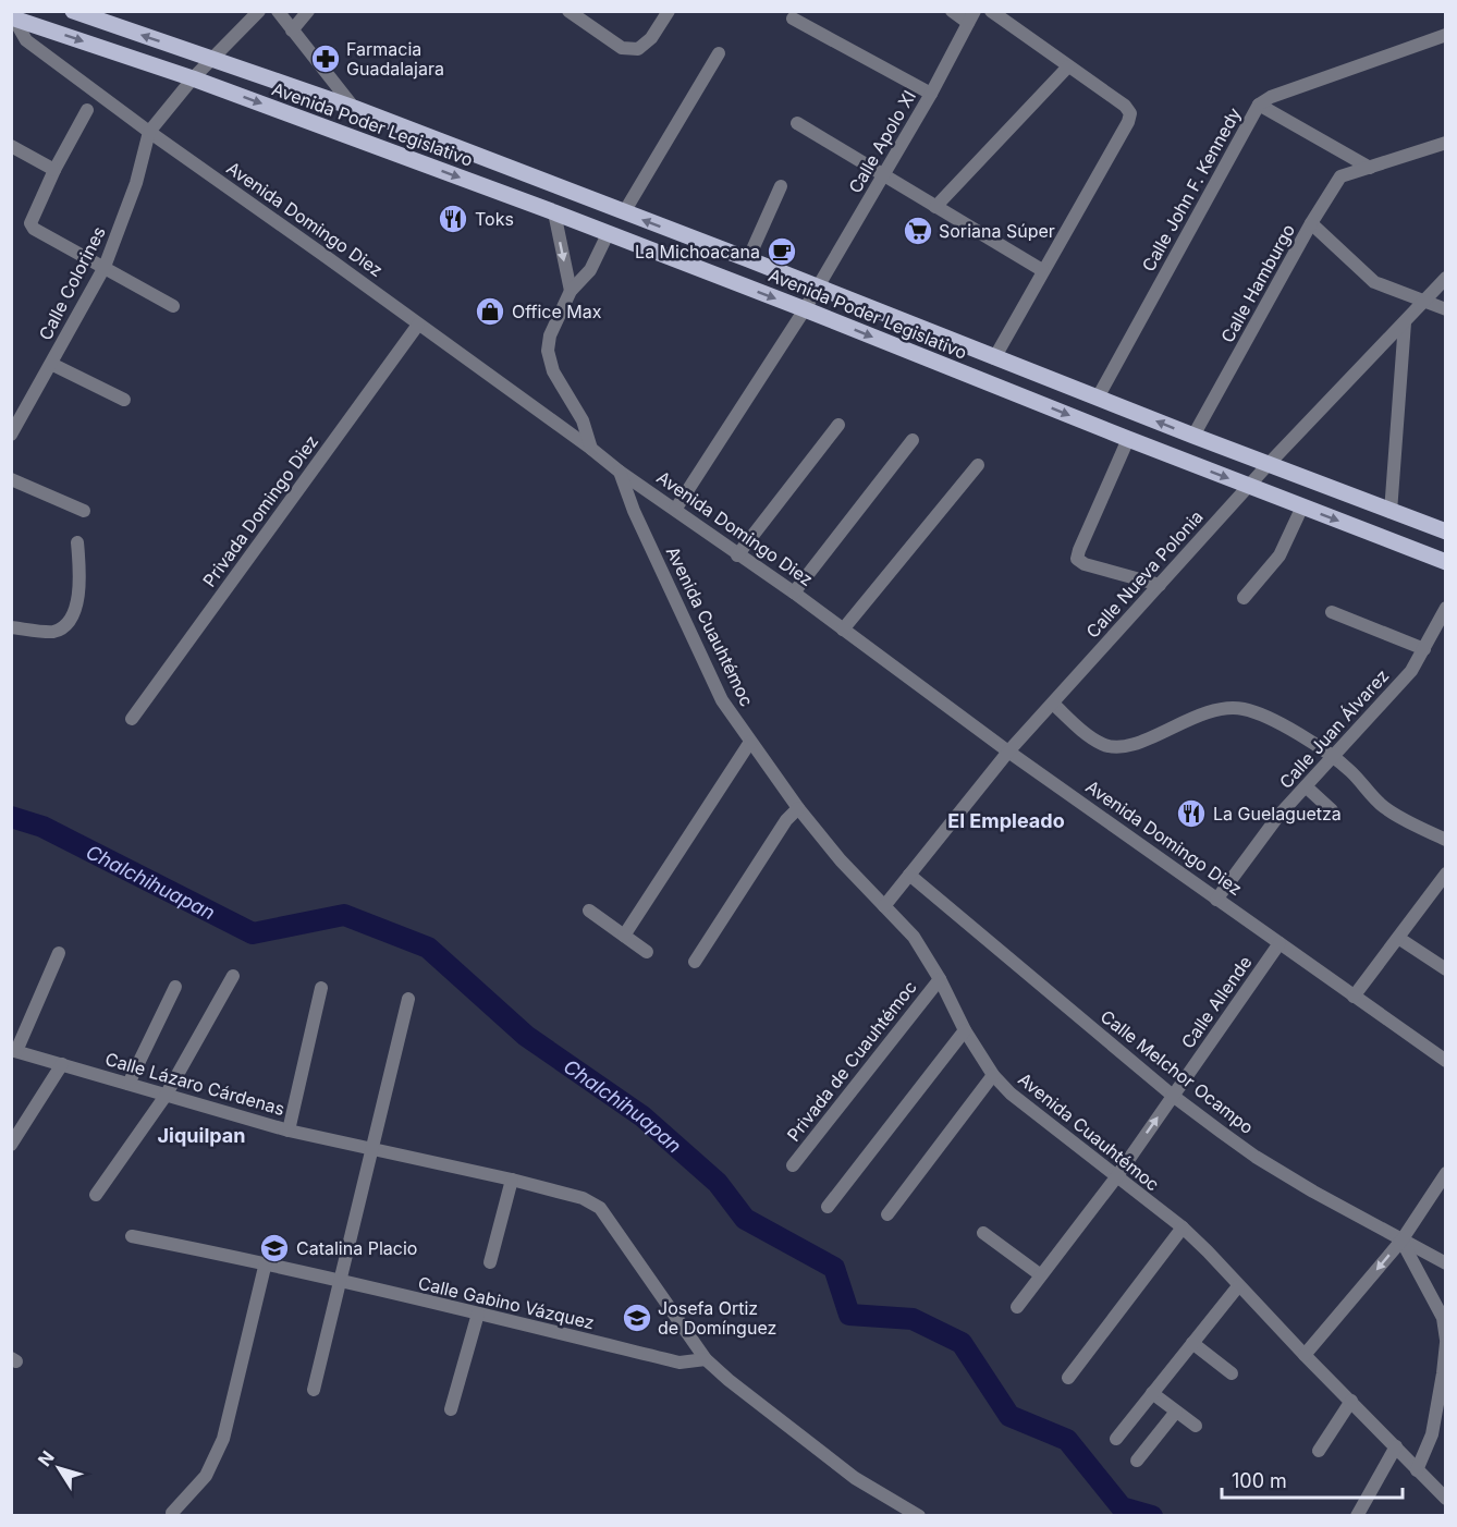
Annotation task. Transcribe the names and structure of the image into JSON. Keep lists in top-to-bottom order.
{
  "streets": {
    "main road": ["Avenida Poder Legislativo"],
    "street": [
      "Calle Apolo XI",
      "Calle John F. Kennedy",
      "Avenida Domingo Diez",
      "Calle Colorines",
      "Calle Hamburgo",
      "Privada Domingo Diez",
      "Calle Nueva Polonia",
      "Avenida Cuauhtémoc",
      "Calle Juan Álvarez",
      "Calle Allende",
      "Privada de Cuauhtémoc",
      "Calle Melchor Ocampo",
      "Calle Lázaro Cárdenas",
      "Calle Gabino Vázquez"
    ]
  },
  "crossings": [
    ["Avenida Poder Legislativo", "Calle Apolo XI"],
    ["Avenida Poder Legislativo", "Calle John F. Kennedy"],
    ["Avenida Poder Legislativo", "Avenida Domingo Diez"],
    ["Avenida Poder Legislativo", "Calle Colorines"],
    ["Avenida Poder Legislativo", "Calle Hamburgo"],
    ["Avenida Poder Legislativo", "Calle Nueva Polonia"],
    ["Calle Apolo XI", "Avenida Domingo Diez"],
    ["Avenida Domingo Diez", "Calle Colorines"],
    ["Avenida Domingo Diez", "Privada Domingo Diez"],
    ["Avenida Domingo Diez", "Calle Nueva Polonia"],
    ["Avenida Domingo Diez", "Avenida Cuauhtémoc"],
    ["Avenida Domingo Diez", "Calle Juan Álvarez"],
    ["Avenida Domingo Diez", "Calle Allende"],
    ["Calle Nueva Polonia", "Avenida Cuauhtémoc"],
    ["Calle Nueva Polonia", "Calle Melchor Ocampo"],
    ["Avenida Cuauhtémoc", "Calle Allende"],
    ["Avenida Cuauhtémoc", "Privada de Cuauhtémoc"],
    ["Calle Allende", "Calle Melchor Ocampo"],
    ["Calle Lázaro Cárdenas", "Calle Gabino Vázquez"]
  ],
  "districts": ["El Empleado", "Jiquilpan"],
  "water": ["Chalchihuapan"],
  "places": {
    "pharmacy": ["Farmacia Guadalajara"],
    "restaurant": ["Toks", "La Guelaguetza"],
    "supermarket": ["Soriana Súper"],
    "cafe": ["La Michoacana"],
    "shop": ["Office Max"],
    "school or university": ["Catalina Placio", "Josefa Ortiz de Domínguez"]
  },
  "scale_bar": "100 m",
  "north": "top left"
}
